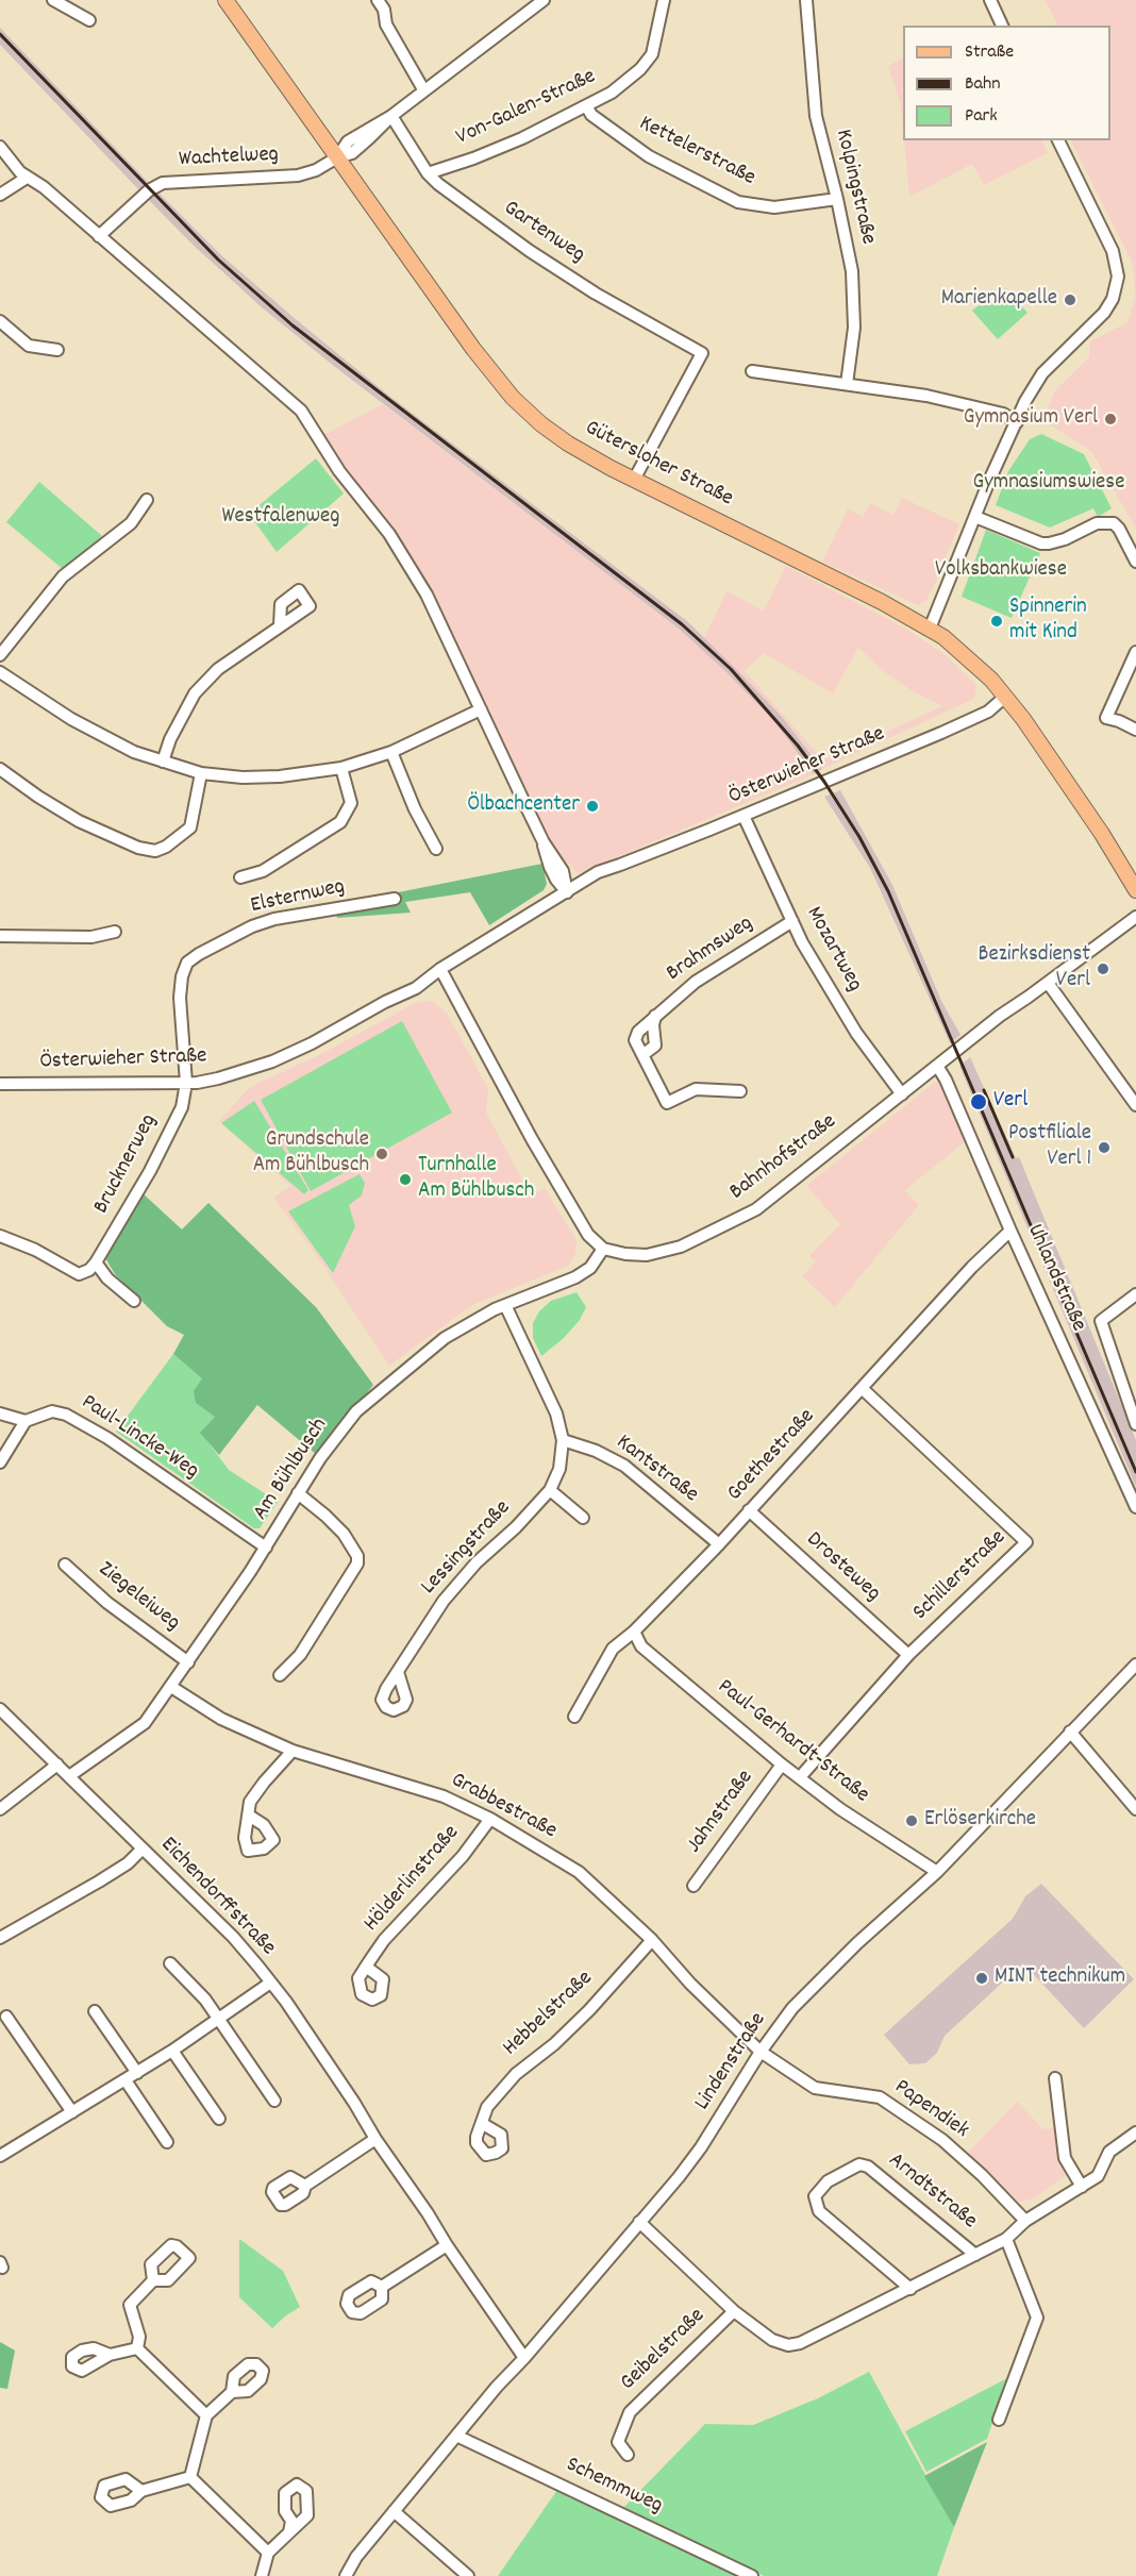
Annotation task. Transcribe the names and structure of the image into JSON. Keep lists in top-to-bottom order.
{
  "streets": {
    "main road": ["Gütersloher Straße"],
    "street": [
      "Von-Galen-Straße",
      "Kettelerstraße",
      "Wachtelweg",
      "Kolpingstraße",
      "Gartenweg",
      "Österwieher Straße",
      "Elsternweg",
      "Brahmsweg",
      "Mozartweg",
      "Bahnhofstraße",
      "Brucknerweg",
      "Uhlandstraße",
      "Paul-Lincke-Weg",
      "Goethestraße",
      "Am Bühlbusch",
      "Kantstraße",
      "Lessingstraße",
      "Drosteweg",
      "Schillerstraße",
      "Ziegeleiweg",
      "Paul-Gerhardt-Straße",
      "Grabbestraße",
      "Jahnstraße",
      "Hölderlinstraße",
      "Eichendorffstraße",
      "Hebbelstraße",
      "Lindenstraße",
      "Papendiek",
      "Arndtstraße",
      "Geibelstraße",
      "Schemmweg"
    ]
  },
  "crossings": [
    ["Von-Galen-Straße", "Kettelerstraße"],
    ["Von-Galen-Straße", "Gartenweg"],
    ["Kettelerstraße", "Kolpingstraße"],
    ["Wachtelweg", "Gartenweg"],
    ["Wachtelweg", "Gütersloher Straße"],
    ["Gartenweg", "Gütersloher Straße"],
    ["Gütersloher Straße", "Österwieher Straße"],
    ["Österwieher Straße", "Elsternweg"],
    ["Österwieher Straße", "Mozartweg"],
    ["Österwieher Straße", "Brucknerweg"],
    ["Elsternweg", "Brucknerweg"],
    ["Brahmsweg", "Mozartweg"],
    ["Mozartweg", "Bahnhofstraße"],
    ["Bahnhofstraße", "Uhlandstraße"],
    ["Bahnhofstraße", "Am Bühlbusch"],
    ["Uhlandstraße", "Goethestraße"],
    ["Paul-Lincke-Weg", "Am Bühlbusch"],
    ["Goethestraße", "Kantstraße"],
    ["Goethestraße", "Drosteweg"],
    ["Goethestraße", "Schillerstraße"],
    ["Goethestraße", "Paul-Gerhardt-Straße"],
    ["Am Bühlbusch", "Lessingstraße"],
    ["Am Bühlbusch", "Ziegeleiweg"],
    ["Am Bühlbusch", "Grabbestraße"],
    ["Am Bühlbusch", "Eichendorffstraße"],
    ["Kantstraße", "Lessingstraße"],
    ["Drosteweg", "Schillerstraße"],
    ["Schillerstraße", "Paul-Gerhardt-Straße"],
    ["Paul-Gerhardt-Straße", "Jahnstraße"],
    ["Paul-Gerhardt-Straße", "Lindenstraße"],
    ["Grabbestraße", "Hölderlinstraße"],
    ["Grabbestraße", "Hebbelstraße"],
    ["Grabbestraße", "Lindenstraße"],
    ["Grabbestraße", "Papendiek"],
    ["Eichendorffstraße", "Lindenstraße"],
    ["Lindenstraße", "Papendiek"],
    ["Lindenstraße", "Geibelstraße"],
    ["Lindenstraße", "Schemmweg"],
    ["Papendiek", "Arndtstraße"],
    ["Arndtstraße", "Geibelstraße"]
  ],
  "parks": ["Gymnasiumswiese", "Westfalenweg", "Volksbankwiese"],
  "places": [
    "Marienkapelle",
    "Gymnasium Verl",
    "Spinnerin mit Kind",
    "Ölbachcenter",
    "Bezirksdienst Verl",
    "Verl",
    "Postfiliale Verl 1",
    "Grundschule Am Bühlbusch",
    "Turnhalle Am Bühlbusch",
    "Erlöserkirche",
    "MINT technikum"
  ],
  "legend": ["Straße", "Bahn", "Park"]
}
